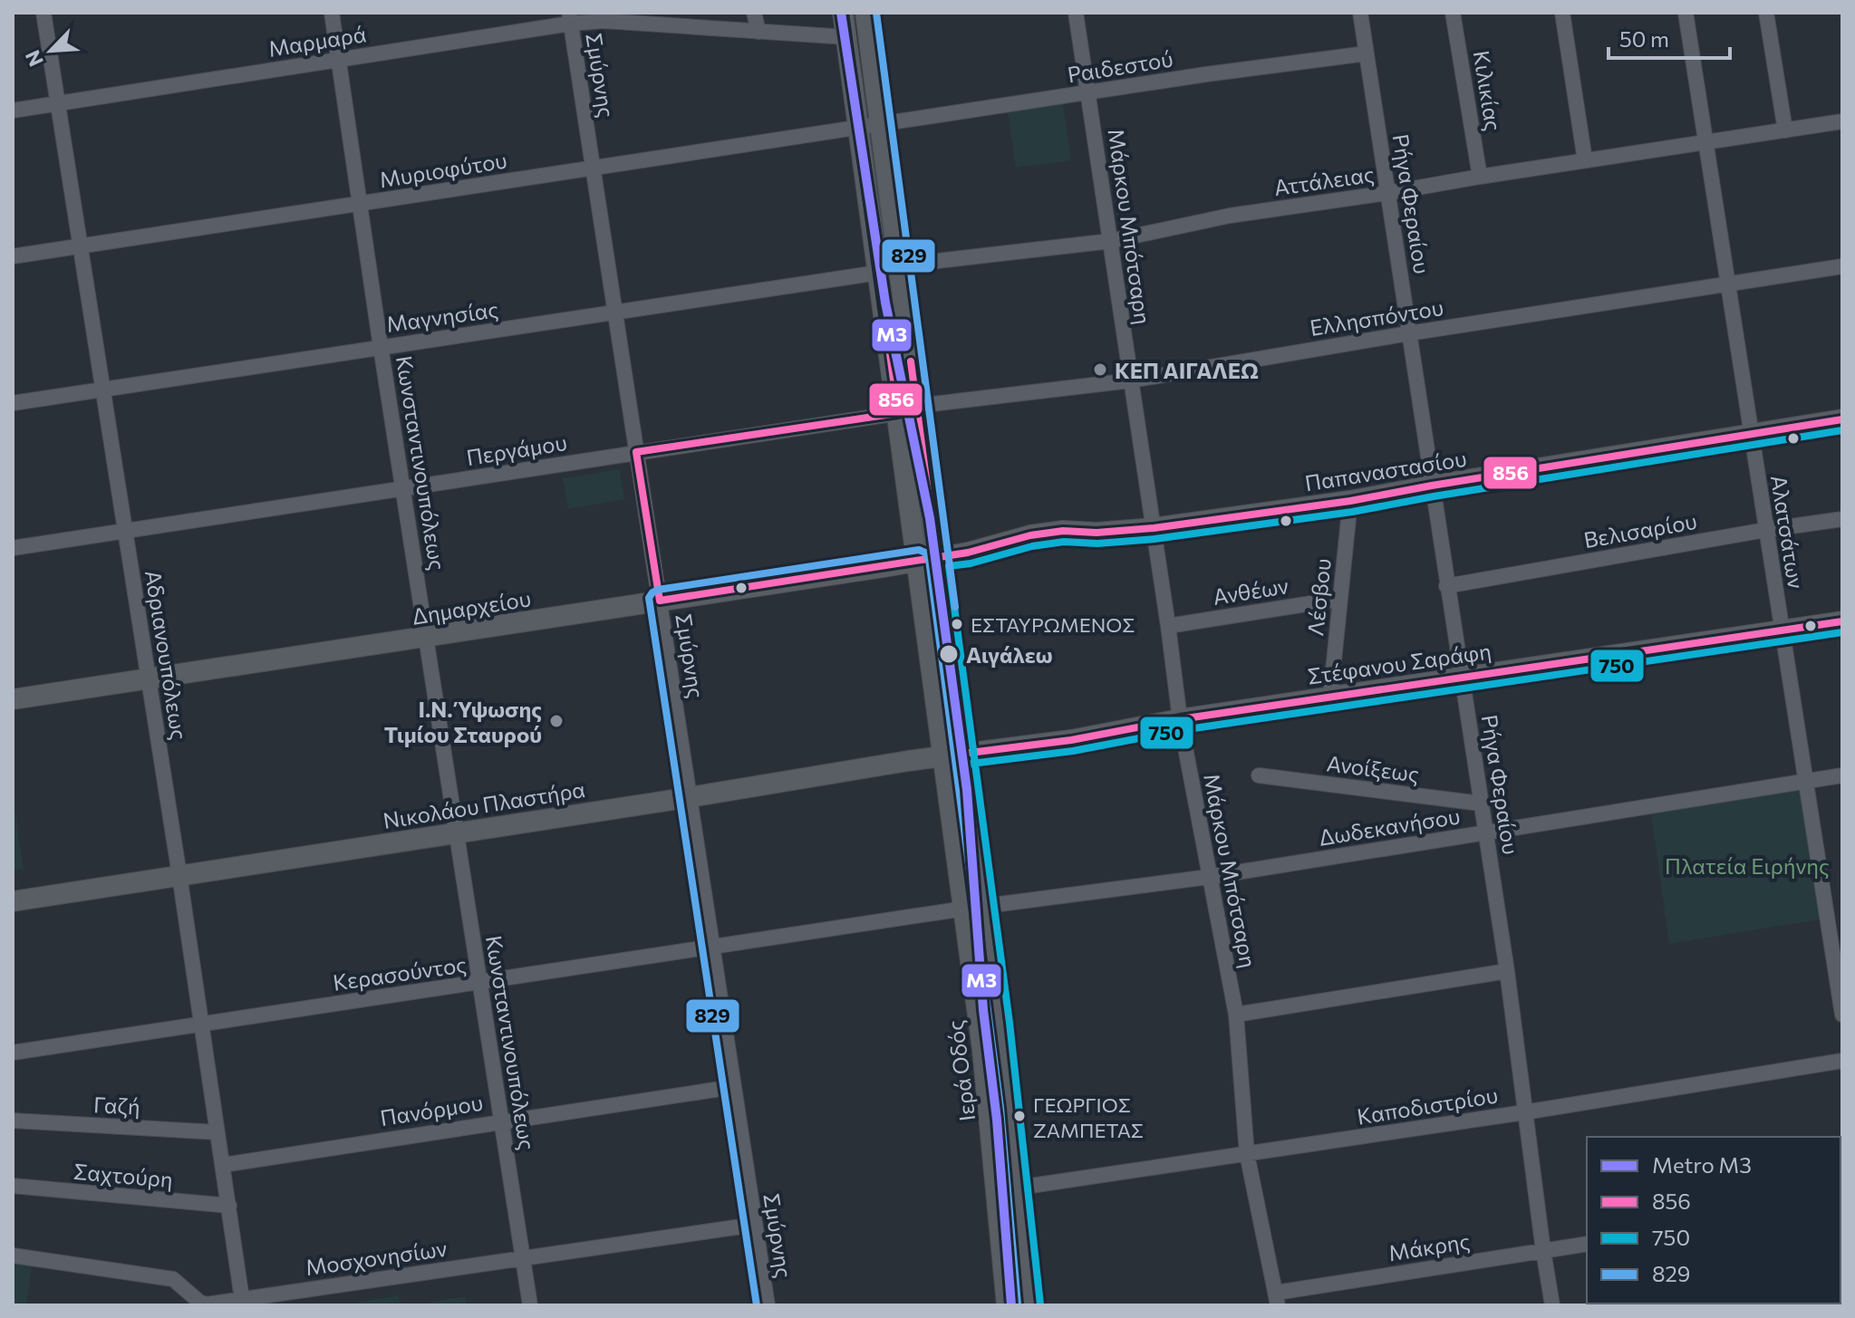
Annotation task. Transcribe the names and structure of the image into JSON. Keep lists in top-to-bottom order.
{
  "streets": {
    "street": [
      "Μαρμαρά",
      "Ραιδεστού",
      "Σμύρνης",
      "Κιλικίας",
      "Μυριοφύτου",
      "Αττάλειας",
      "Ρήγα Φεραίου",
      "Μάρκου Μπότσαρη",
      "Μαγνησίας",
      "Ελλησπόντου",
      "Περγάμου",
      "Κωνσταντινουπόλεως",
      "Παπαναστασίου",
      "Βελισαρίου",
      "Αλατσάτων",
      "Ανθέων",
      "Λέσβου",
      "Δημαρχείου",
      "Αδριανουπόλεως",
      "Στέφανου Σαράφη",
      "Ανοίξεως",
      "Νικολάου Πλαστήρα",
      "Δωδεκανήσου",
      "Κερασούντος",
      "Ιερά Οδός",
      "Γαζή",
      "Καποδιστρίου",
      "Πανόρμου",
      "Σαχτούρη",
      "Μάκρης",
      "Μοσχονησίων"
    ]
  },
  "crossings": [
    ["Μαρμαρά", "Σμύρνης"],
    ["Μαρμαρά", "Κωνσταντινουπόλεως"],
    ["Μαρμαρά", "Αδριανουπόλεως"],
    ["Μαρμαρά", "Ιερά Οδός"],
    ["Ραιδεστού", "Μυριοφύτου"],
    ["Ραιδεστού", "Ρήγα Φεραίου"],
    ["Ραιδεστού", "Μάρκου Μπότσαρη"],
    ["Ραιδεστού", "Ιερά Οδός"],
    ["Σμύρνης", "Μυριοφύτου"],
    ["Σμύρνης", "Μαγνησίας"],
    ["Σμύρνης", "Περγάμου"],
    ["Σμύρνης", "Δημαρχείου"],
    ["Σμύρνης", "Νικολάου Πλαστήρα"],
    ["Σμύρνης", "Κερασούντος"],
    ["Σμύρνης", "Πανόρμου"],
    ["Σμύρνης", "Μοσχονησίων"],
    ["Κιλικίας", "Αττάλειας"],
    ["Μυριοφύτου", "Κωνσταντινουπόλεως"],
    ["Μυριοφύτου", "Αδριανουπόλεως"],
    ["Μυριοφύτου", "Ιερά Οδός"],
    ["Αττάλειας", "Ρήγα Φεραίου"],
    ["Αττάλειας", "Μάρκου Μπότσαρη"],
    ["Αττάλειας", "Μαγνησίας"],
    ["Αττάλειας", "Αλατσάτων"],
    ["Αττάλειας", "Ιερά Οδός"],
    ["Ρήγα Φεραίου", "Ελλησπόντου"],
    ["Ρήγα Φεραίου", "Παπαναστασίου"],
    ["Ρήγα Φεραίου", "Βελισαρίου"],
    ["Ρήγα Φεραίου", "Στέφανου Σαράφη"],
    ["Ρήγα Φεραίου", "Ανοίξεως"],
    ["Ρήγα Φεραίου", "Δωδεκανήσου"],
    ["Ρήγα Φεραίου", "Καποδιστρίου"],
    ["Ρήγα Φεραίου", "Μάκρης"],
    ["Μάρκου Μπότσαρη", "Ελλησπόντου"],
    ["Μάρκου Μπότσαρη", "Παπαναστασίου"],
    ["Μάρκου Μπότσαρη", "Ανθέων"],
    ["Μάρκου Μπότσαρη", "Στέφανου Σαράφη"],
    ["Μάρκου Μπότσαρη", "Δωδεκανήσου"],
    ["Μάρκου Μπότσαρη", "Καποδιστρίου"],
    ["Μάρκου Μπότσαρη", "Μάκρης"],
    ["Μαγνησίας", "Κωνσταντινουπόλεως"],
    ["Μαγνησίας", "Αδριανουπόλεως"],
    ["Μαγνησίας", "Ιερά Οδός"],
    ["Ελλησπόντου", "Περγάμου"],
    ["Ελλησπόντου", "Αλατσάτων"],
    ["Ελλησπόντου", "Ιερά Οδός"],
    ["Περγάμου", "Κωνσταντινουπόλεως"],
    ["Περγάμου", "Αδριανουπόλεως"],
    ["Περγάμου", "Ιερά Οδός"],
    ["Κωνσταντινουπόλεως", "Δημαρχείου"],
    ["Κωνσταντινουπόλεως", "Νικολάου Πλαστήρα"],
    ["Κωνσταντινουπόλεως", "Κερασούντος"],
    ["Κωνσταντινουπόλεως", "Πανόρμου"],
    ["Κωνσταντινουπόλεως", "Μοσχονησίων"],
    ["Παπαναστασίου", "Αλατσάτων"],
    ["Παπαναστασίου", "Λέσβου"],
    ["Παπαναστασίου", "Δημαρχείου"],
    ["Παπαναστασίου", "Ιερά Οδός"],
    ["Βελισαρίου", "Αλατσάτων"],
    ["Αλατσάτων", "Στέφανου Σαράφη"],
    ["Αλατσάτων", "Δωδεκανήσου"],
    ["Ανθέων", "Λέσβου"],
    ["Λέσβου", "Στέφανου Σαράφη"],
    ["Δημαρχείου", "Αδριανουπόλεως"],
    ["Δημαρχείου", "Ιερά Οδός"],
    ["Αδριανουπόλεως", "Νικολάου Πλαστήρα"],
    ["Αδριανουπόλεως", "Κερασούντος"],
    ["Αδριανουπόλεως", "Γαζή"],
    ["Αδριανουπόλεως", "Πανόρμου"],
    ["Αδριανουπόλεως", "Σαχτούρη"],
    ["Αδριανουπόλεως", "Μοσχονησίων"],
    ["Στέφανου Σαράφη", "Νικολάου Πλαστήρα"],
    ["Στέφανου Σαράφη", "Ιερά Οδός"],
    ["Νικολάου Πλαστήρα", "Ιερά Οδός"],
    ["Δωδεκανήσου", "Ιερά Οδός"],
    ["Κερασούντος", "Ιερά Οδός"],
    ["Ιερά Οδός", "Καποδιστρίου"]
  ],
  "parks": ["Πλατεία Ειρήνης"],
  "places": [
    "ΚΕΠ ΑΙΓΑΛΕΩ",
    "ΕΣΤΑΥΡΩΜΕΝΟΣ",
    "Αιγάλεω",
    "Ι.Ν. Ύψωσης Τιμίου Σταυρού",
    "ΓΕΩΡΓΙΟΣ ΖΑΜΠΕΤΑΣ"
  ],
  "lines": [
    "metro line Μ3",
    "transit line 856",
    "transit line 829",
    "transit line 750"
  ],
  "legend": [
    "Metro Μ3",
    "856",
    "750",
    "829"
  ],
  "scale_bar": "50 m",
  "north": "bottom left"
}
